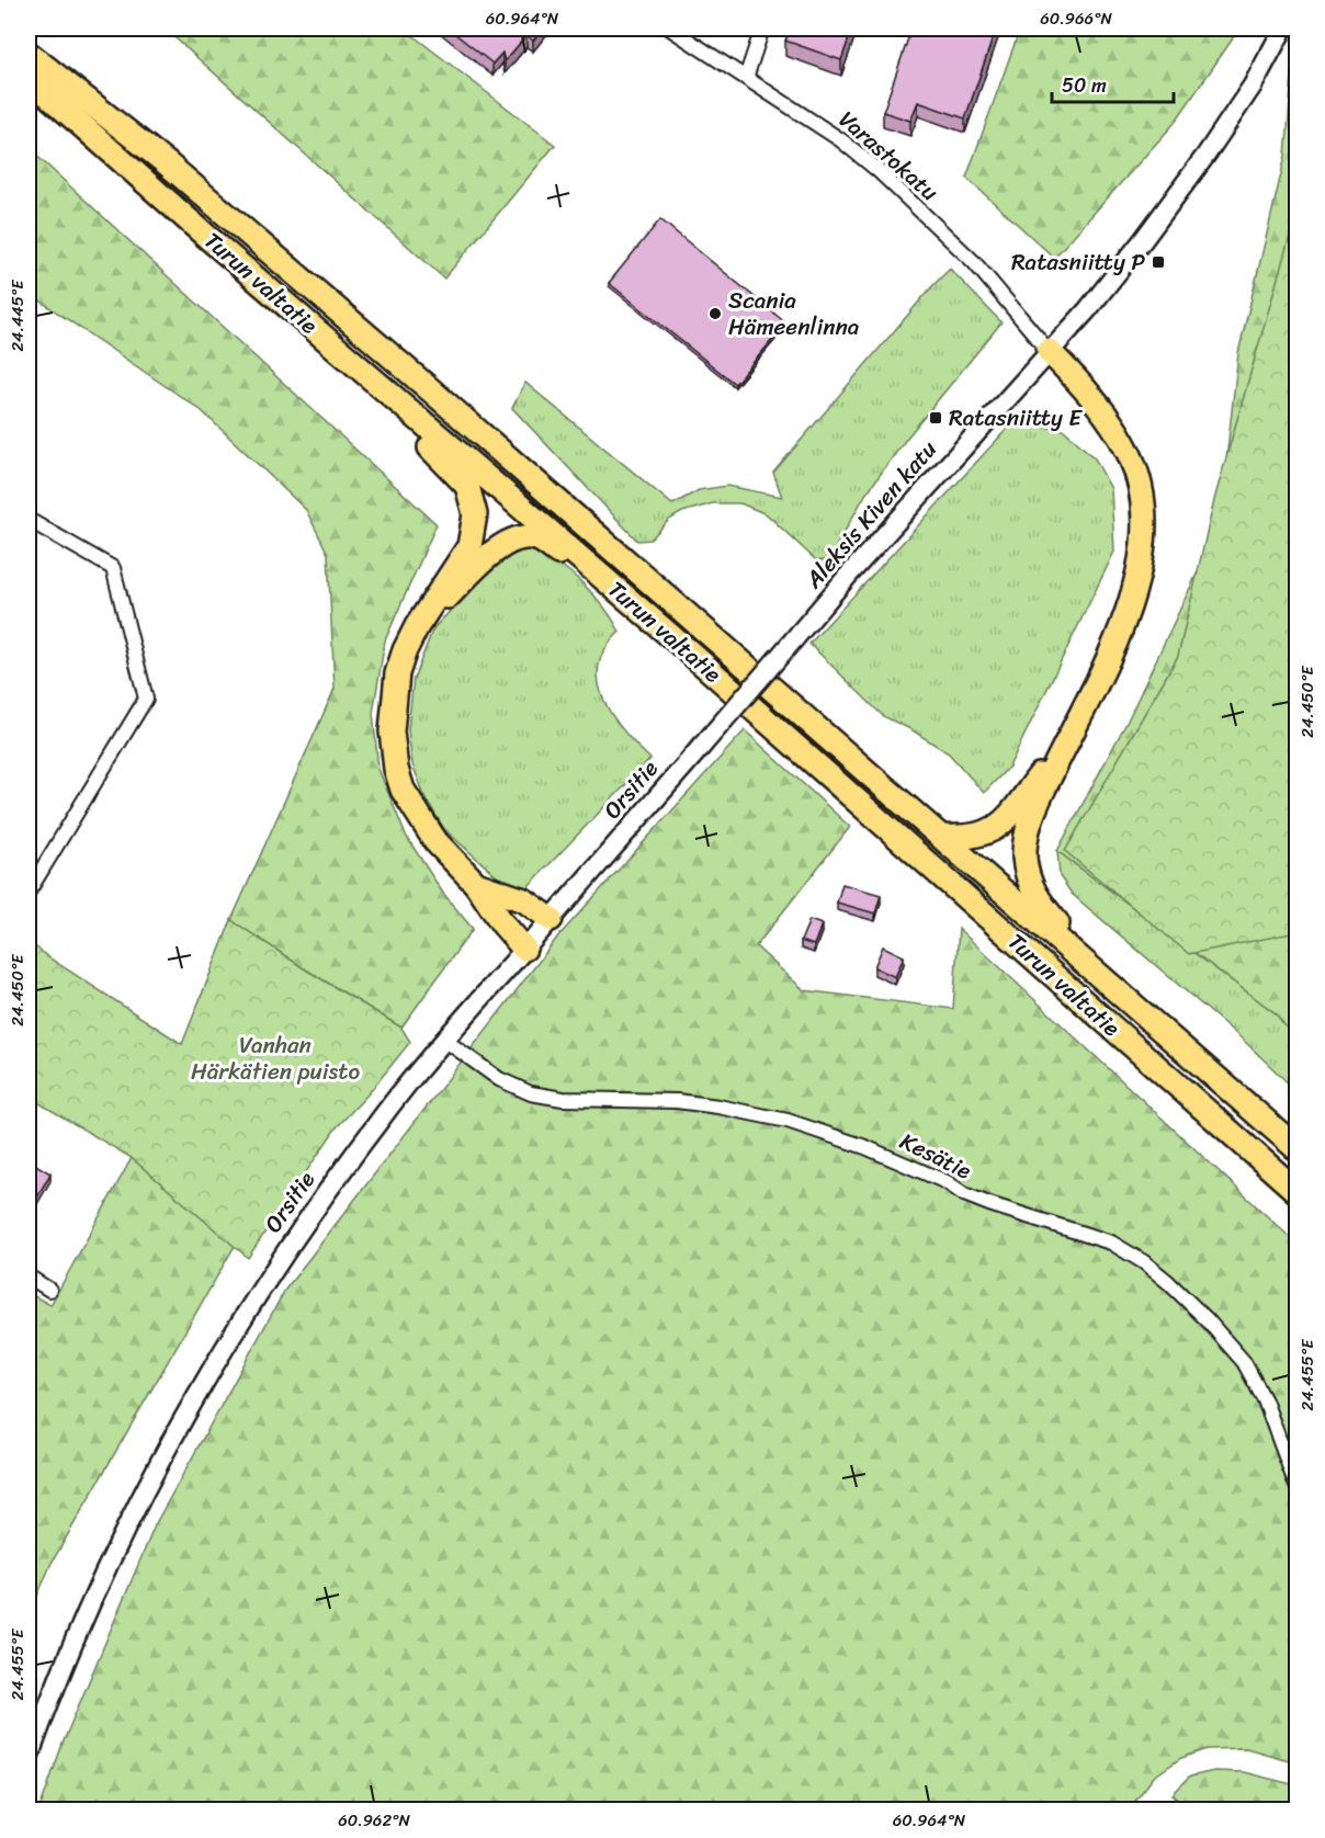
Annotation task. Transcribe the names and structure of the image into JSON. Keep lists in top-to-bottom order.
{
  "streets": {
    "highway": ["Turun valtatie"],
    "main road": ["Aleksis Kiven katu", "Orsitie"],
    "street": ["Varastokatu", "Kesätie"]
  },
  "crossings": [
    ["Varastokatu", "Aleksis Kiven katu"],
    ["Aleksis Kiven katu", "Orsitie"],
    ["Orsitie", "Kesätie"]
  ],
  "parks": ["Vanhan Härkätien puisto"],
  "places": {
    "transit": ["Ratasniitty P", "Ratasniitty E"],
    "other": ["Scania Hämeenlinna"]
  },
  "scale_bar": "50 m",
  "coordinates": [
    "60.964°N",
    "60.966°N",
    "24.445°E",
    "24.450°E",
    "24.455°E",
    "60.962°N"
  ]
}
